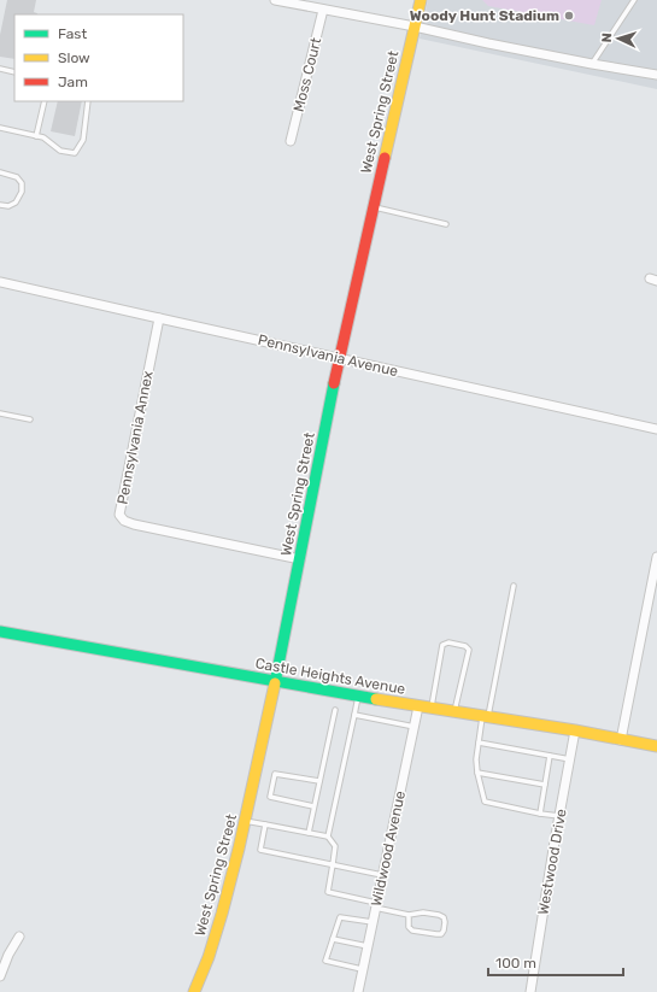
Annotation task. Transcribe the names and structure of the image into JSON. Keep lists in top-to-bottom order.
{
  "streets": {
    "street": [
      "Moss Court",
      "West Spring Street",
      "Pennsylvania Avenue",
      "Pennsylvania Annex",
      "Castle Heights Avenue",
      "Wildwood Avenue",
      "Westwood Drive"
    ]
  },
  "crossings": [
    ["West Spring Street", "Pennsylvania Avenue"],
    ["West Spring Street", "Pennsylvania Annex"],
    ["West Spring Street", "Castle Heights Avenue"],
    ["Pennsylvania Avenue", "Pennsylvania Annex"],
    ["Castle Heights Avenue", "Wildwood Avenue"],
    ["Castle Heights Avenue", "Westwood Drive"]
  ],
  "places": ["Woody Hunt Stadium"],
  "legend": ["Fast", "Slow", "Jam"],
  "scale_bar": "100 m",
  "north": "left"
}
